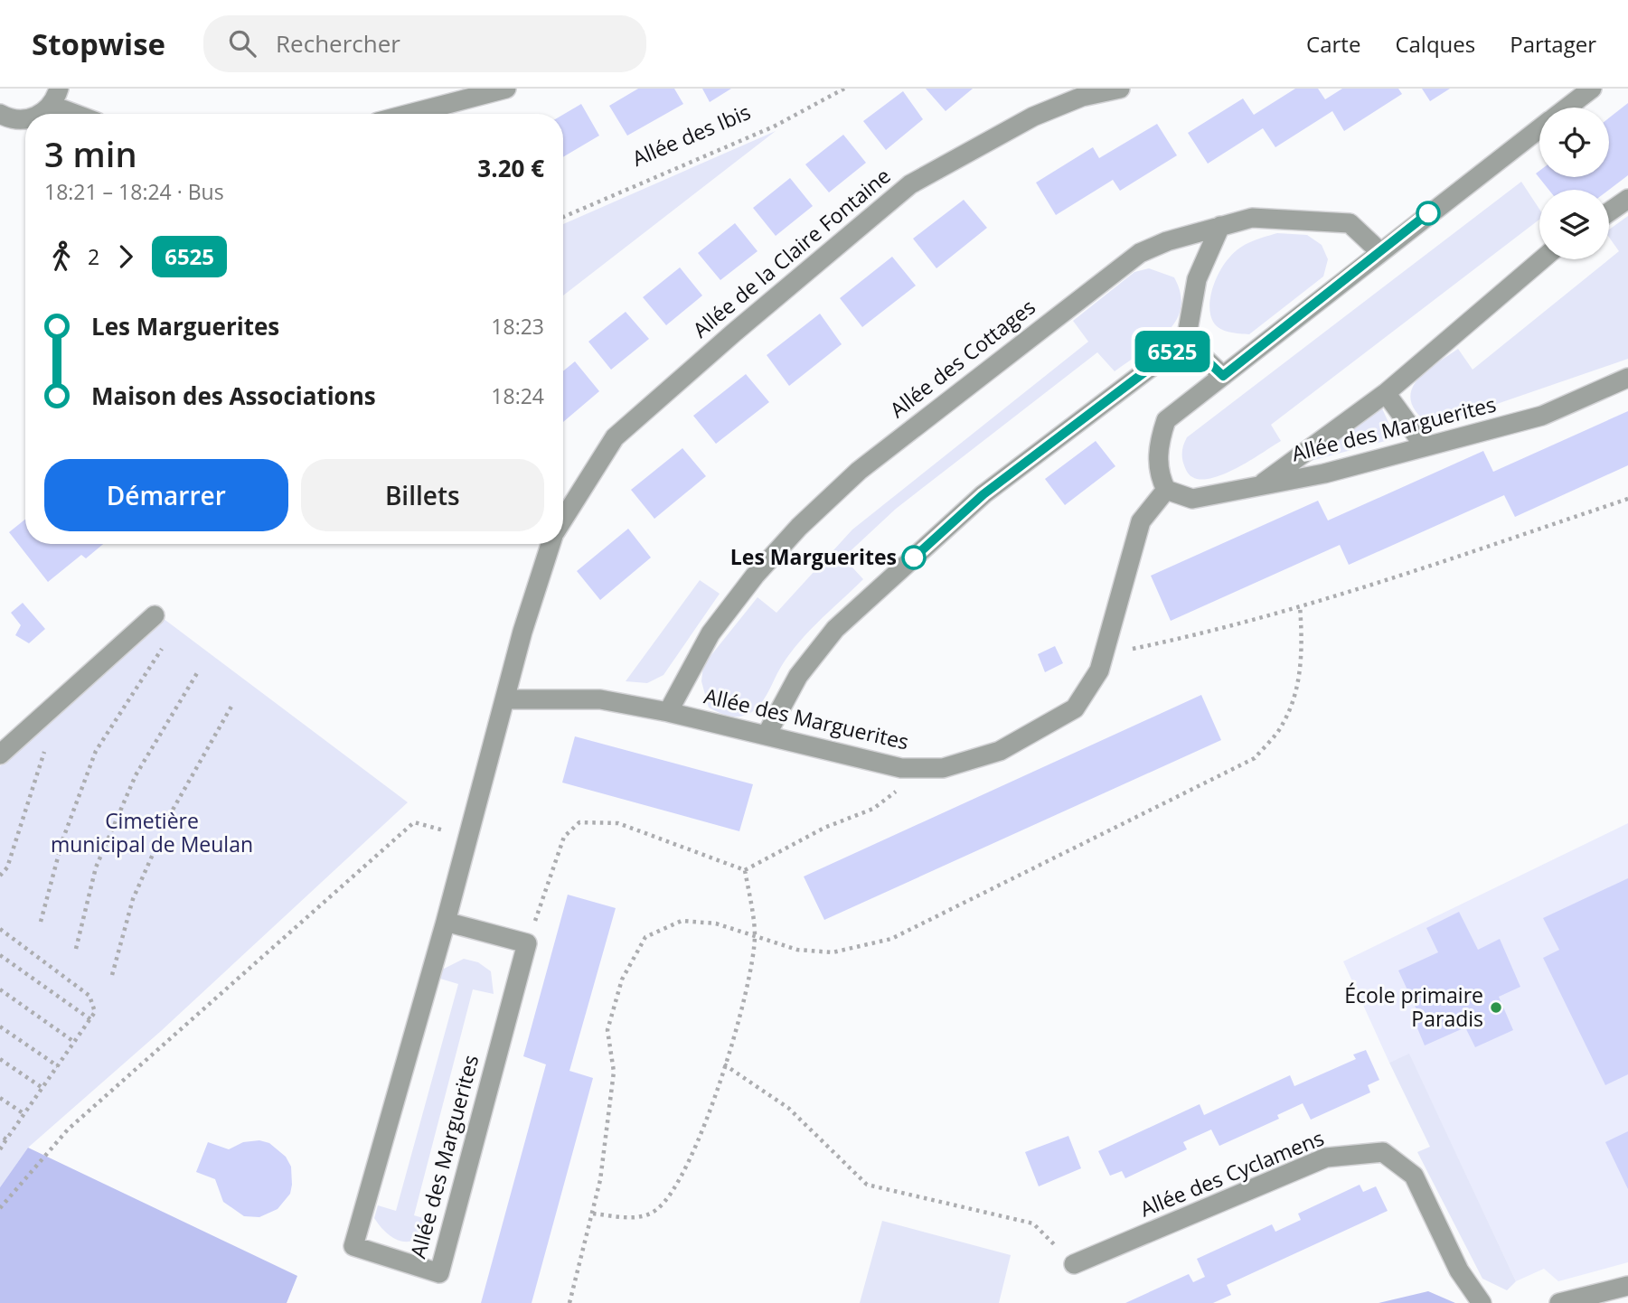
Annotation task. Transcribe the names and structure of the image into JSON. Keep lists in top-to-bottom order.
{
  "streets": {
    "street": [
      "Allée de la Claire Fontaine",
      "Allée des Cottages",
      "Allée des Marguerites",
      "Allée des Cyclamens"
    ],
    "path": ["Allée des Ibis"]
  },
  "crossings": [
    ["Allée de la Claire Fontaine", "Allée des Marguerites"],
    ["Allée des Cottages", "Allée des Marguerites"]
  ],
  "parks": ["Cimetière municipal de Meulan"],
  "places": ["Les Marguerites", "École primaire Paradis"],
  "lines": ["bus line 6525"],
  "page": {
    "header": "Stopwise",
    "search": "Rechercher",
    "nav": ["Carte", "Calques", "Partager"],
    "on_map": "6525",
    "heading": ["3 min", "18:21 – 18:24 · Bus", "3.20 €"],
    "legs": ["2", "6525"],
    "list": [
      {
        "name": "Les Marguerites",
        "value": "18:23"
      },
      {
        "name": "Maison des Associations",
        "value": "18:24"
      }
    ],
    "buttons": ["Démarrer", "Billets"]
  }
}
